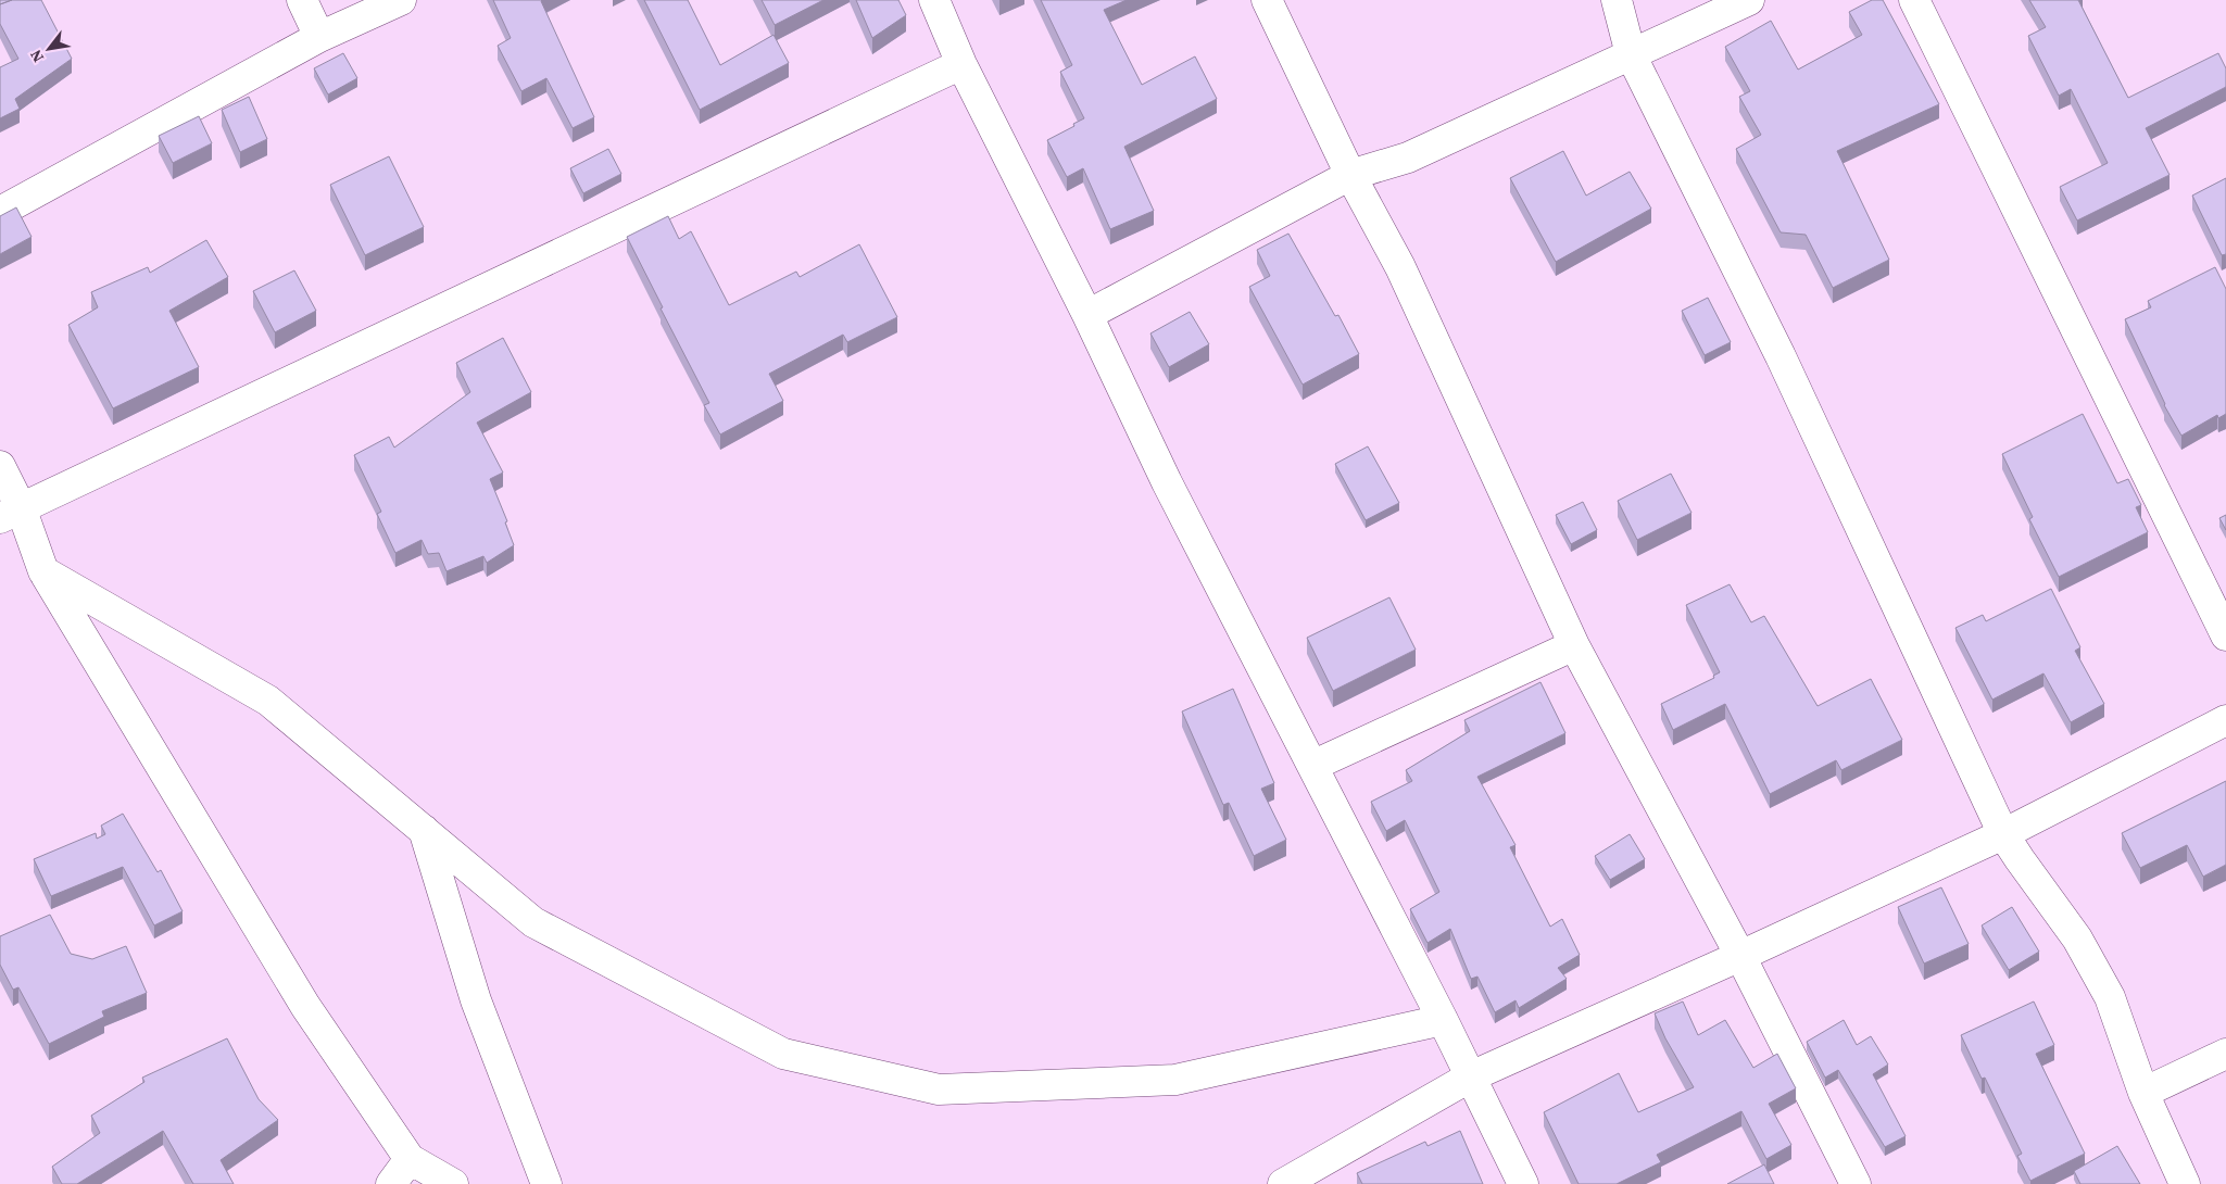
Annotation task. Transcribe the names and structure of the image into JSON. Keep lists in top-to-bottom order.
{
  "north": "bottom left"
}
